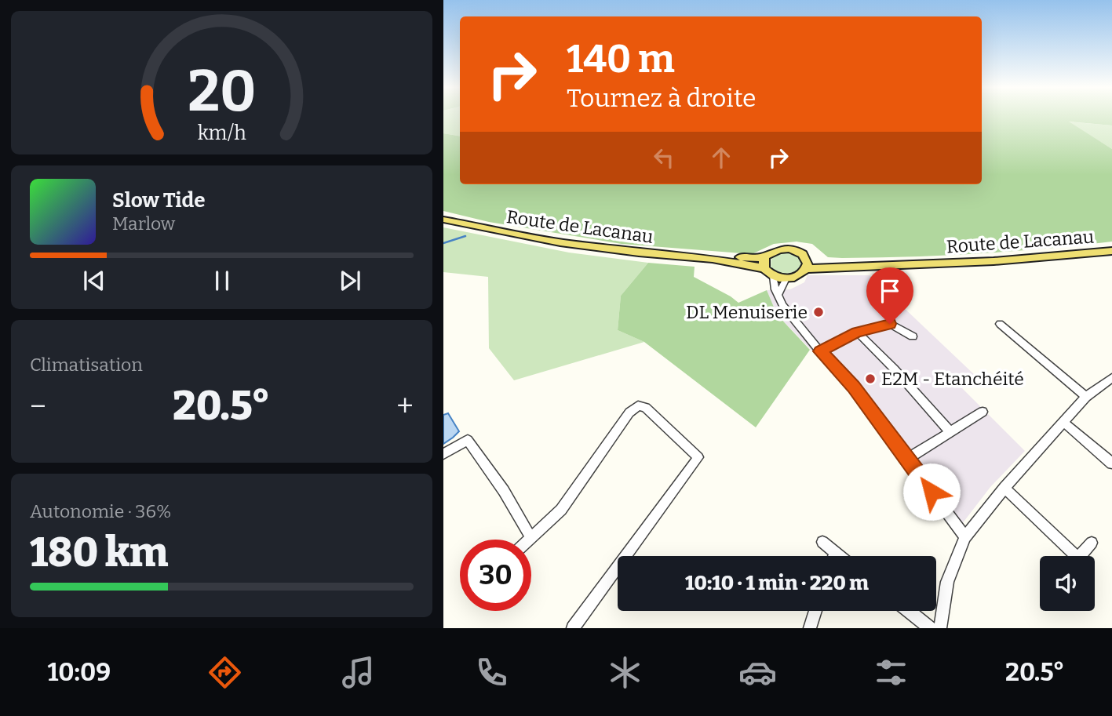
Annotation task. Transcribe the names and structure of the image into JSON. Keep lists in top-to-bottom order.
{
  "streets": {
    "main road": ["Route de Lacanau"]
  },
  "places": ["DL Menuiserie", "E2M - Etanchéité"],
  "page": {
    "turn": ["140 m", "Tournez à droite"],
    "song": ["Slow Tide", "Marlow"],
    "tile": [
      "Climatisation",
      ["Autonomie · 36%", "180 km"]
    ],
    "heat": ["−", "20.5°", "+"],
    "limit": "30",
    "trip": "10:10 · 1 min · 220 m",
    "tabs": ["10:09", "20.5°"],
    "gauge": ["20", "km/h"]
  }
}
